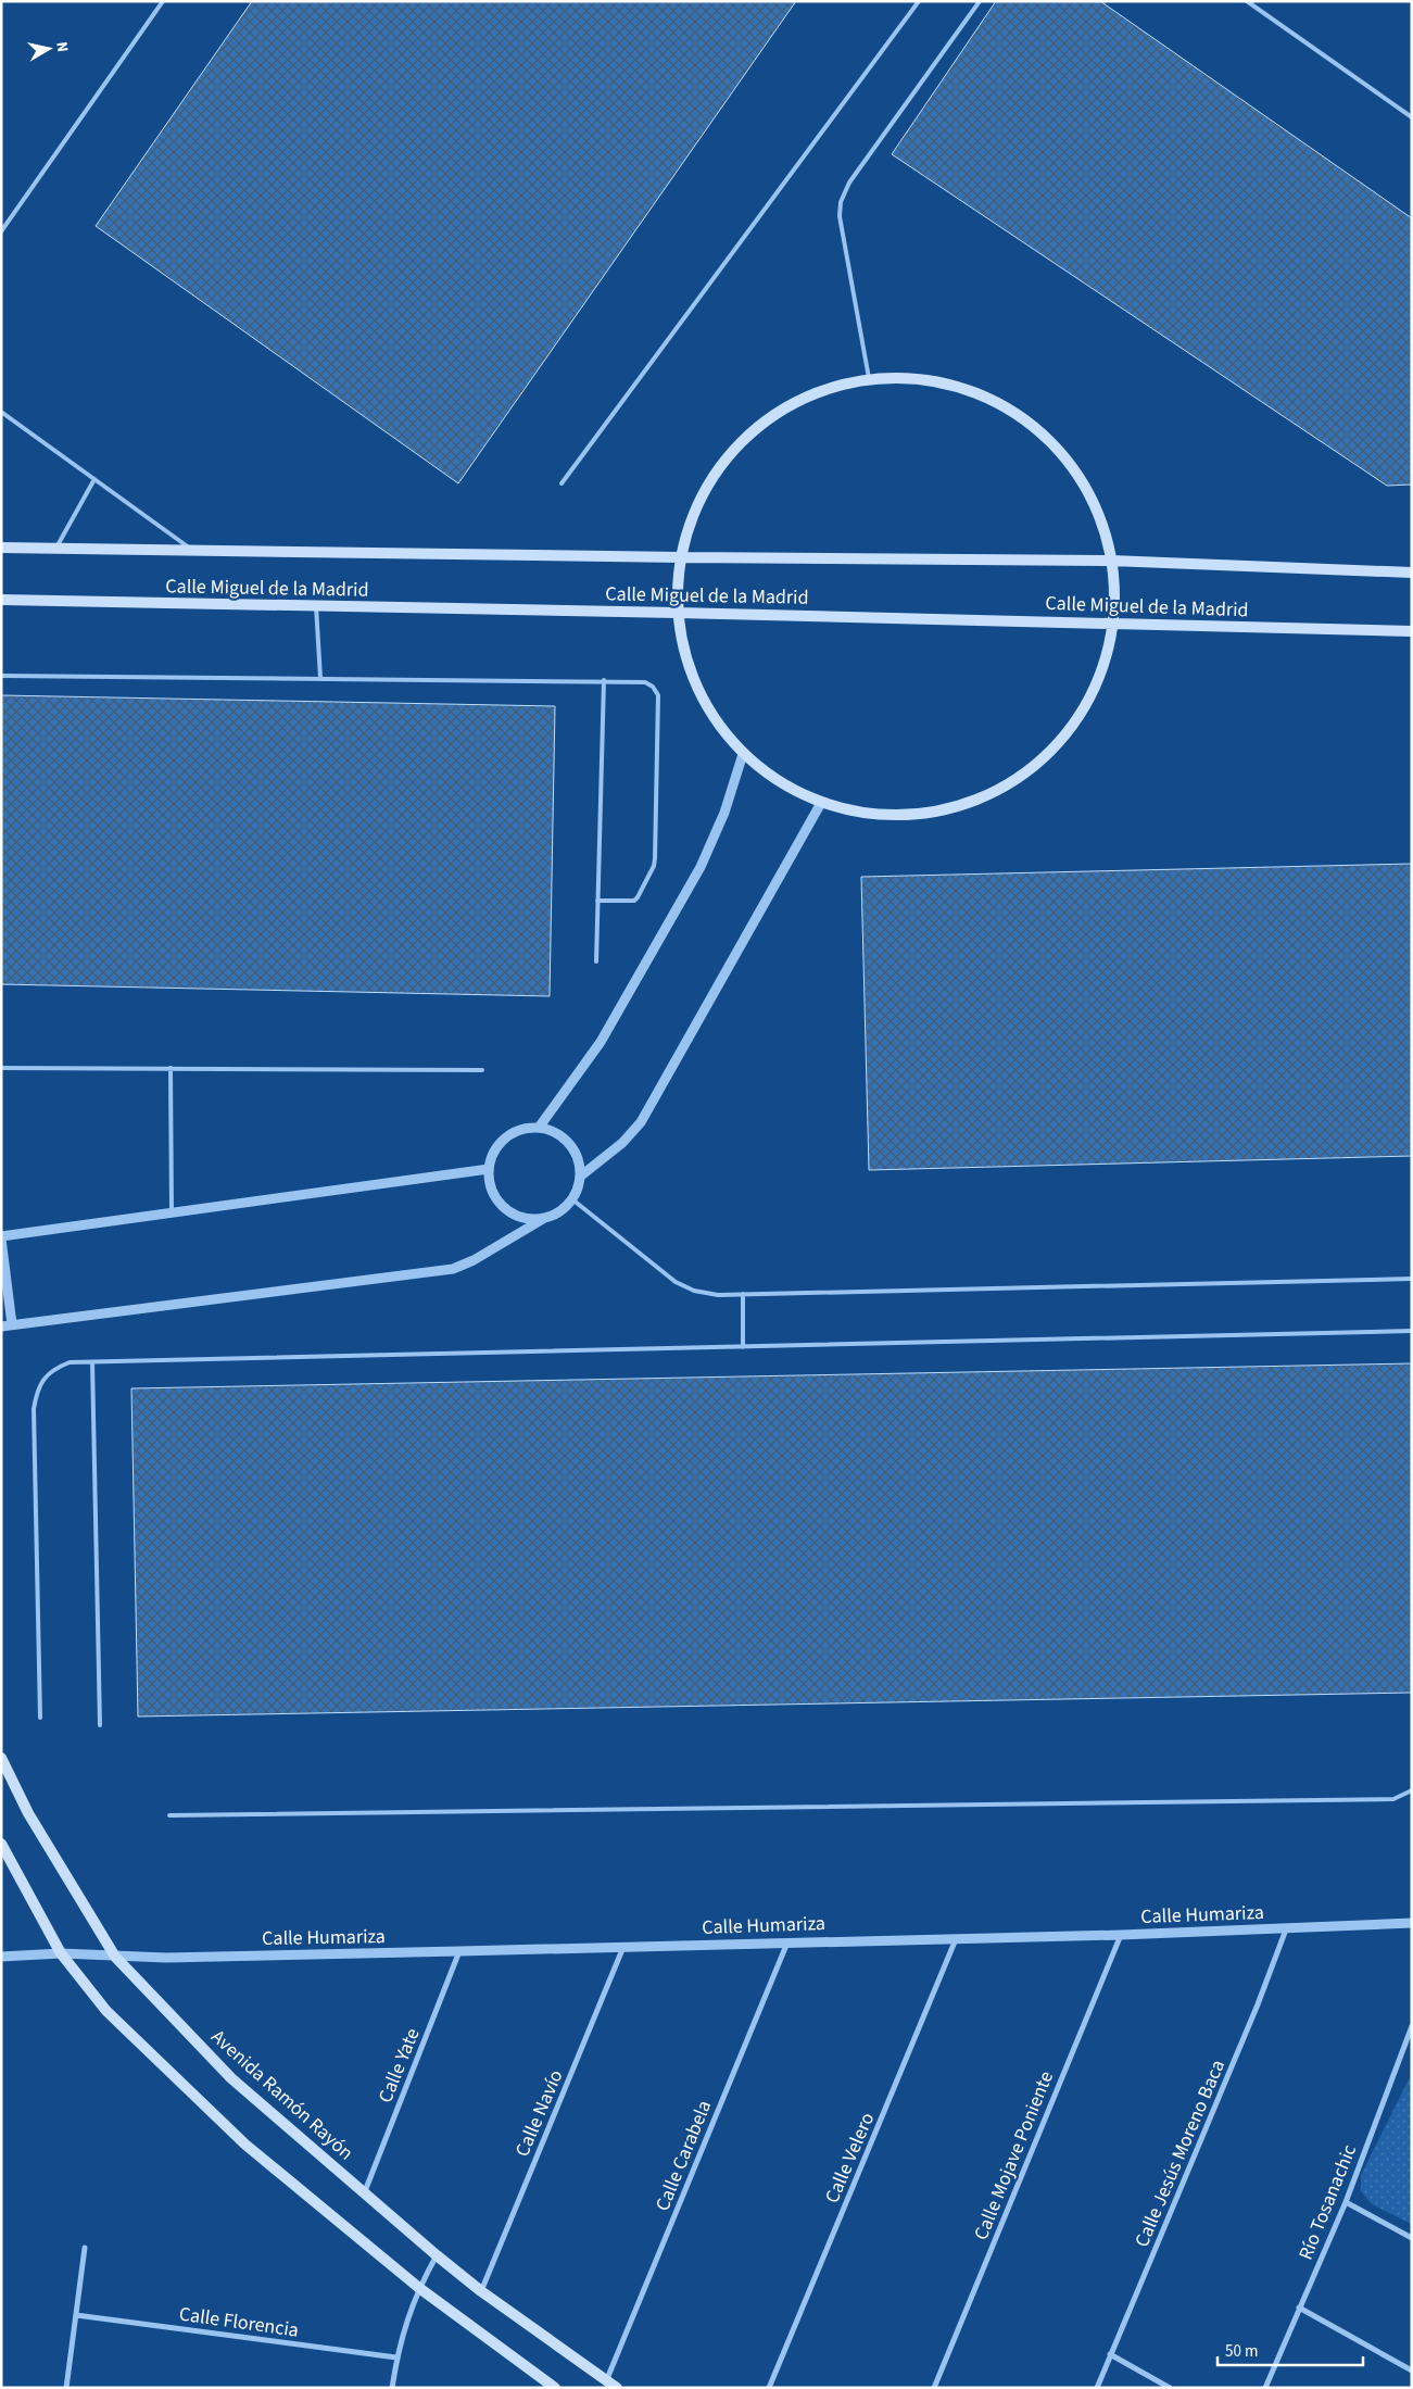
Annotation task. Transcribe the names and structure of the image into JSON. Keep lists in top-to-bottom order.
{
  "streets": {
    "main road": ["Calle Miguel de la Madrid", "Avenida Ramón Rayón"],
    "street": [
      "Calle Humariza",
      "Calle Yate",
      "Calle Navío",
      "Calle Jesús Moreno Baca",
      "Calle Carabela",
      "Calle Mojave Poniente",
      "Calle Velero",
      "Río Tosanachic",
      "Calle Florencia"
    ]
  },
  "crossings": [
    ["Calle Humariza", "Calle Yate"],
    ["Calle Humariza", "Avenida Ramón Rayón"],
    ["Calle Humariza", "Calle Navío"],
    ["Calle Humariza", "Calle Jesús Moreno Baca"],
    ["Calle Humariza", "Calle Carabela"],
    ["Calle Humariza", "Calle Mojave Poniente"],
    ["Calle Humariza", "Calle Velero"],
    ["Calle Yate", "Avenida Ramón Rayón"],
    ["Avenida Ramón Rayón", "Calle Navío"],
    ["Avenida Ramón Rayón", "Calle Carabela"]
  ],
  "scale_bar": "50 m",
  "north": "right"
}
